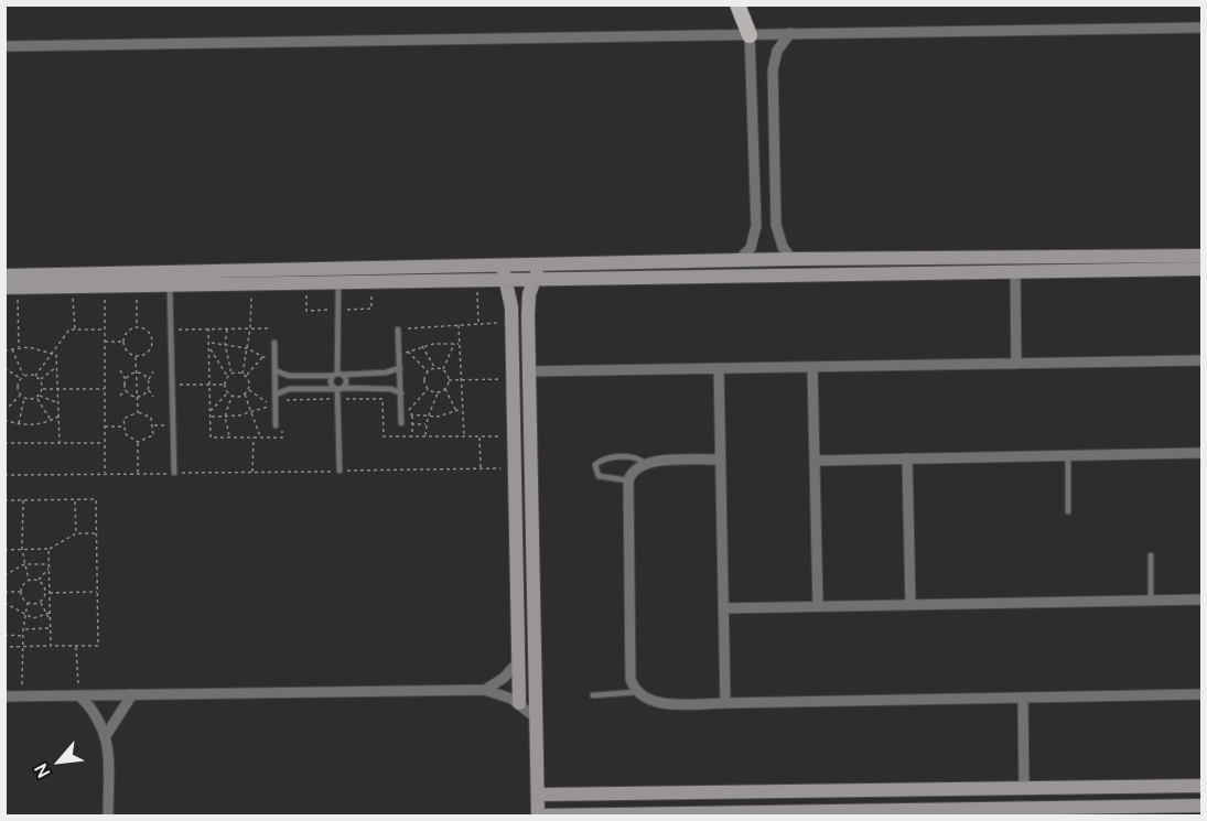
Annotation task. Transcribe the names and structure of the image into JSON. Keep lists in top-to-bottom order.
{
  "north": "bottom left"
}
